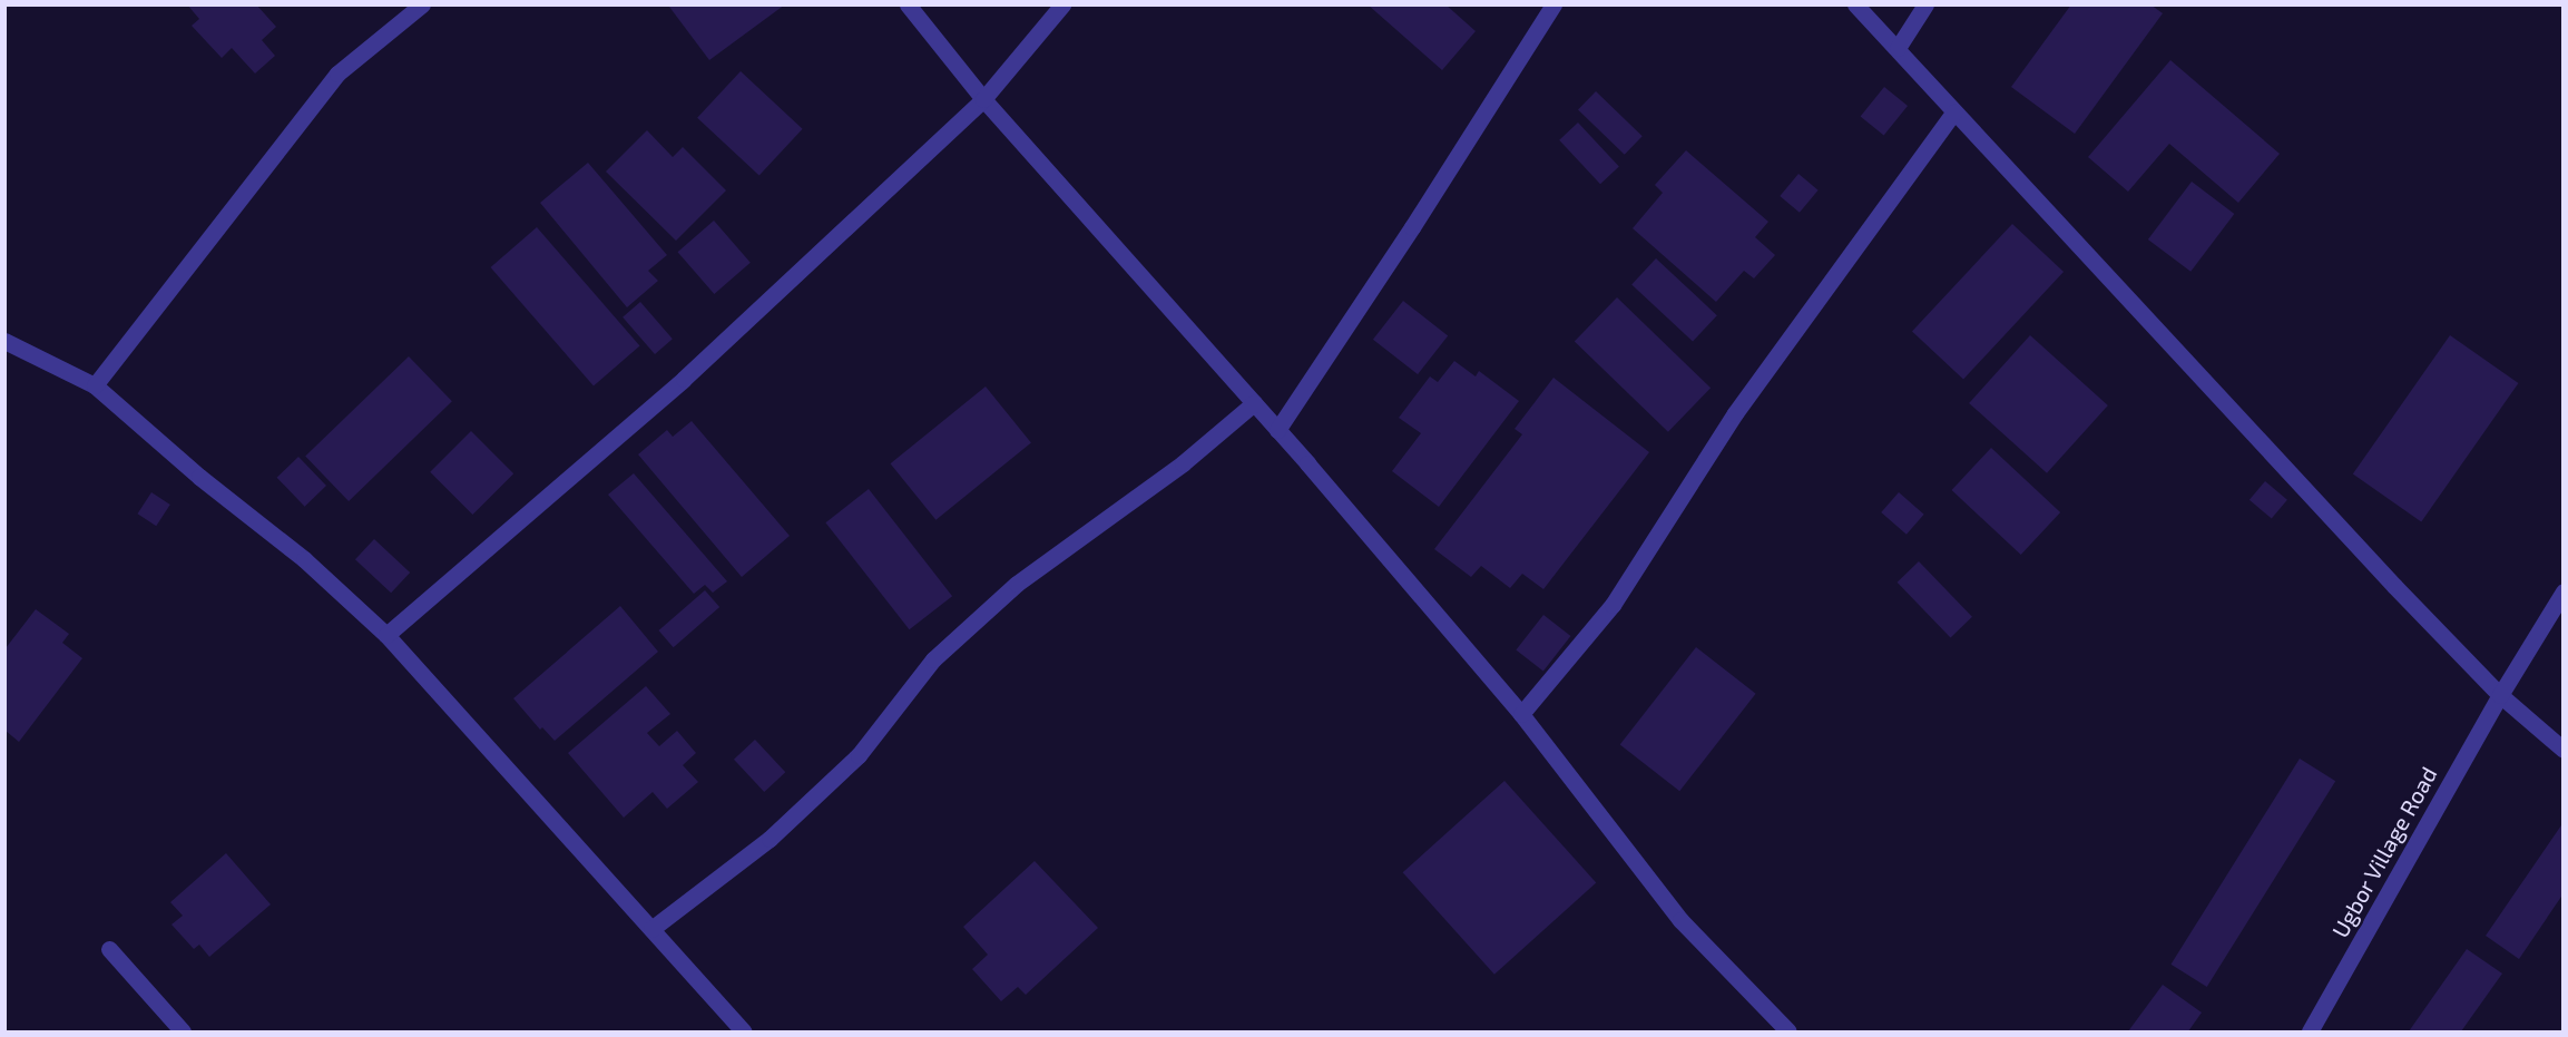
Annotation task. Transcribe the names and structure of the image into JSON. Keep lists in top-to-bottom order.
{
  "streets": {
    "street": ["Ugbor Village Road"]
  }
}
